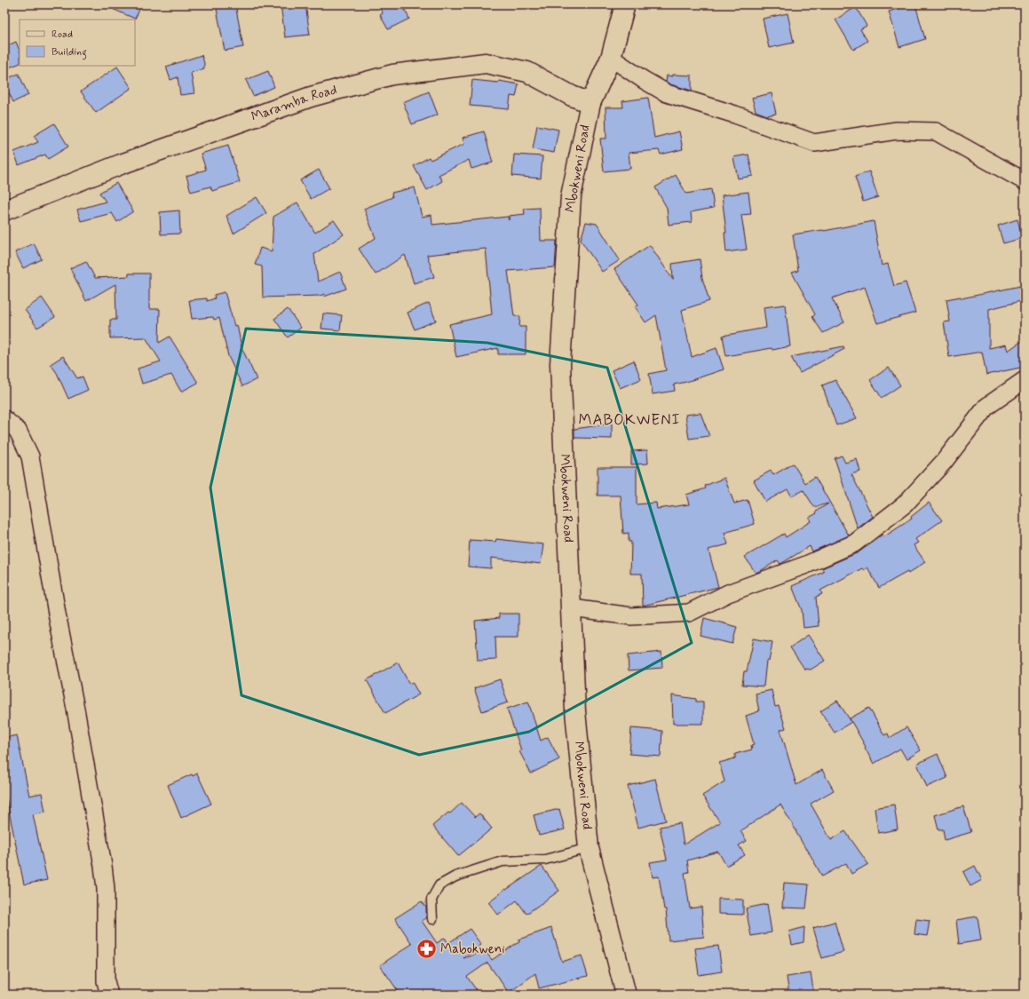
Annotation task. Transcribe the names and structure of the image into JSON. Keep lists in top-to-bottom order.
{
  "streets": {
    "street": ["Maramba Road", "Mbokweni Road"]
  },
  "crossings": [
    ["Maramba Road", "Mbokweni Road"]
  ],
  "districts": ["MABOKWENI"],
  "places": {
    "pharmacy": ["Mabokweni"]
  },
  "legend": ["Road", "Building"]
}
